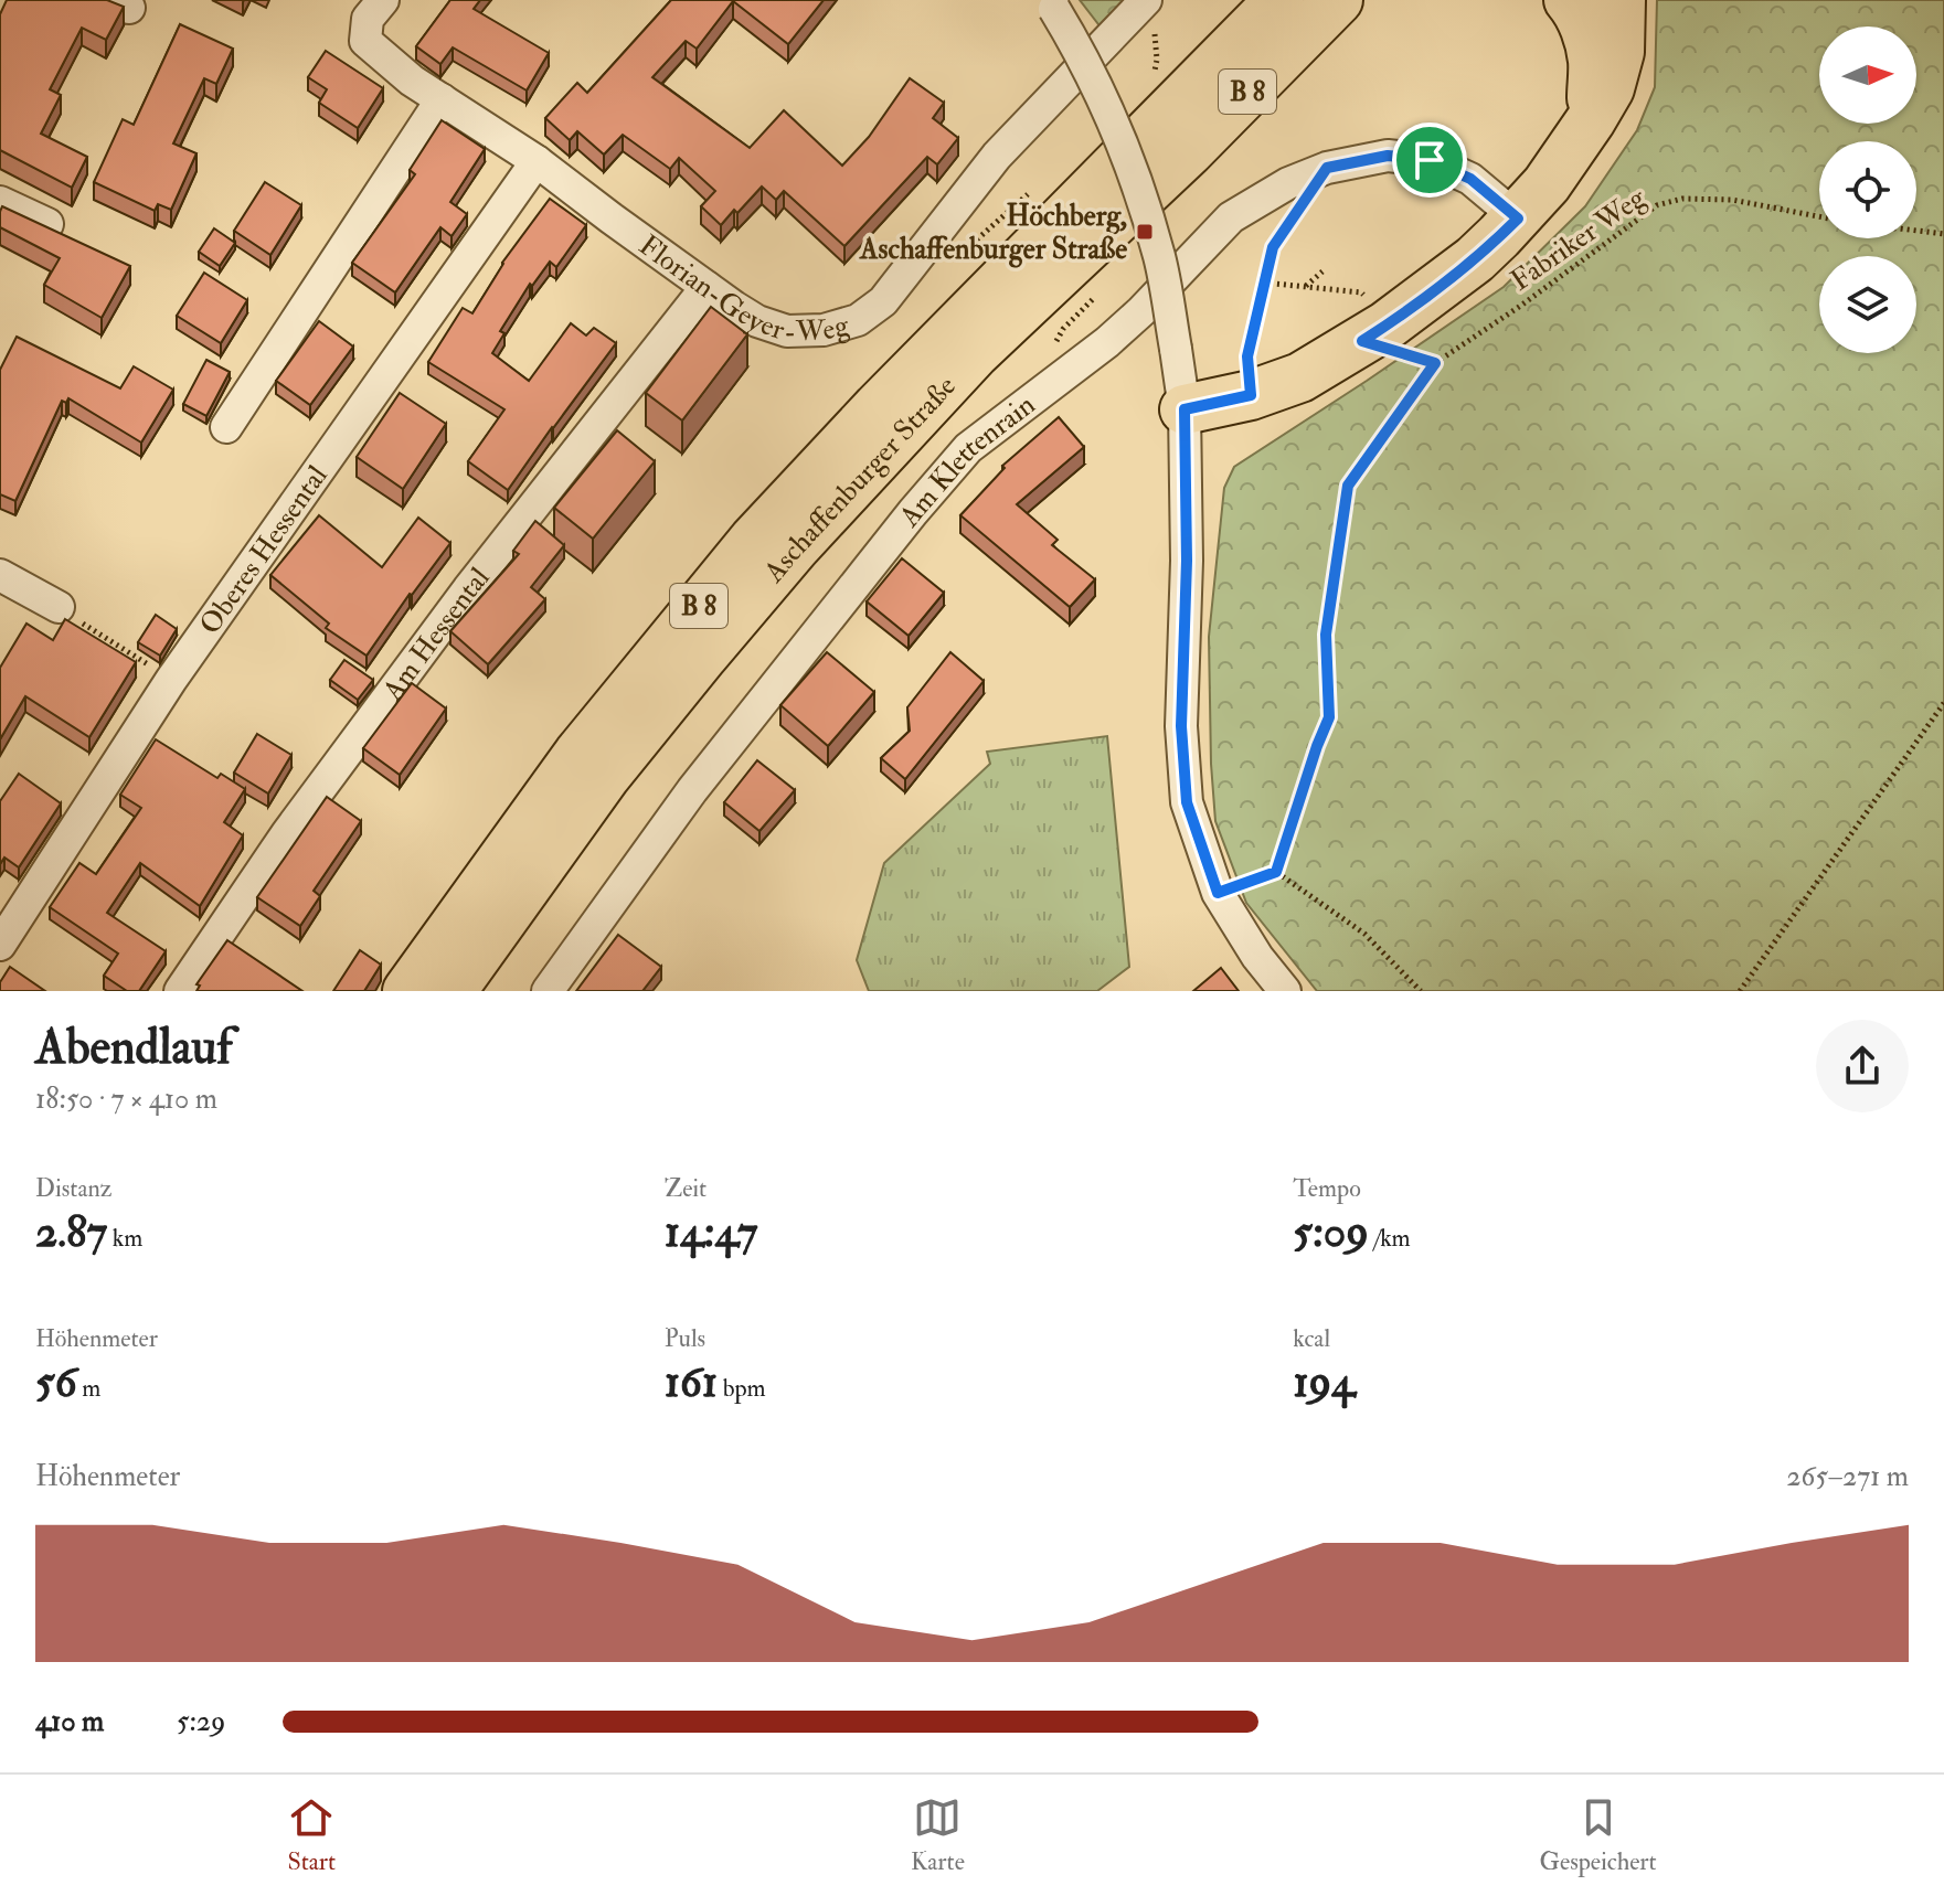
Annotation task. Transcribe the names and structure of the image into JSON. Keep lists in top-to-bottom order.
{
  "streets": {
    "main road": ["B 8", "Aschaffenburger Straße"],
    "street": [
      "Florian-Geyer-Weg",
      "Am Klettenrain",
      "Oberes Hessental",
      "Am Hessental"
    ],
    "path": ["Fabriker Weg"]
  },
  "crossings": [
    ["Florian-Geyer-Weg", "Oberes Hessental"],
    ["Florian-Geyer-Weg", "Am Hessental"]
  ],
  "places": {
    "transit": ["Höchberg, Aschaffenburger Straße"]
  },
  "north": "right",
  "page": {
    "heading": ["Abendlauf", "18:50 · 7 × 410 m"],
    "stats": [
      ["Distanz", "2.87 km"],
      ["Zeit", "14:47"],
      ["Tempo", "5:09 /km"],
      ["Höhenmeter", "56 m"],
      ["Puls", "161 bpm"],
      ["kcal", "194"]
    ],
    "chart": ["Höhenmeter", "265–271 m"],
    "list": [
      {
        "name": "410 m",
        "note": "5:29"
      }
    ],
    "tabs": ["Start", "Karte", "Gespeichert"]
  }
}
